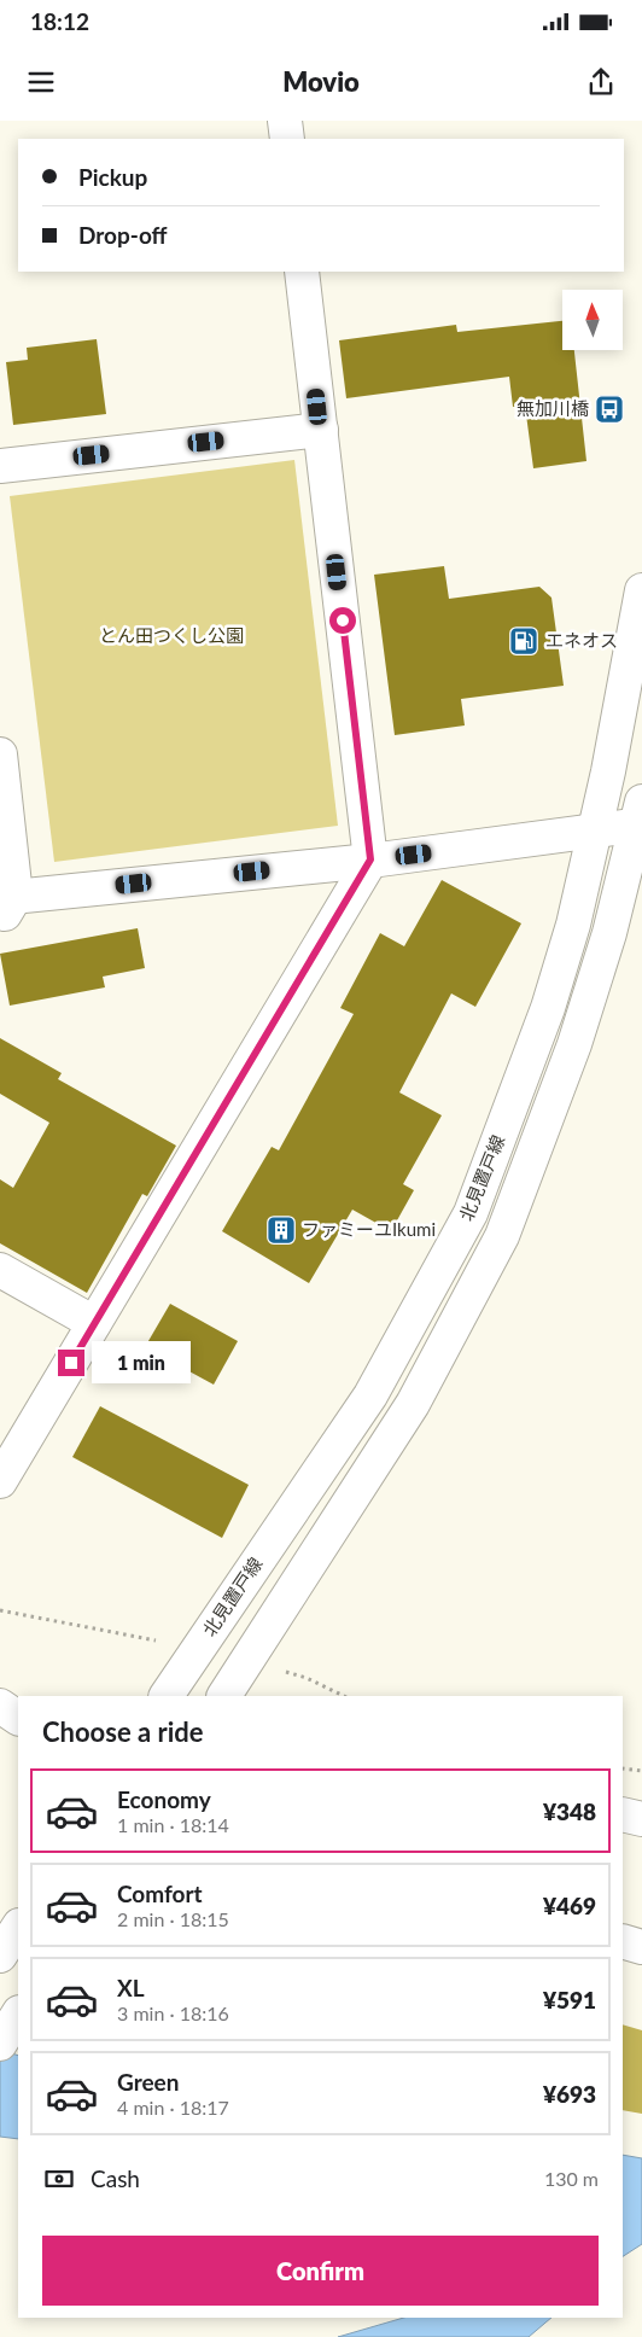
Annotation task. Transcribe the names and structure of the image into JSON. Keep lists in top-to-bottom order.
{
  "streets": {
    "street": ["北見置戸線"]
  },
  "parks": ["とん田つくし公園"],
  "places": {
    "bus stop": ["無加川橋"],
    "fuel station": ["エネオス"],
    "building": ["ファミーユIkumi"]
  },
  "north": "top",
  "page": {
    "status": "18:12",
    "header": "Movio",
    "banner": ["Pickup", "Drop-off"],
    "bubble": "1 min",
    "heading": "Choose a ride",
    "list": [
      {
        "name": "Economy",
        "note": "1 min · 18:14",
        "value": "¥348"
      },
      {
        "name": "Comfort",
        "note": "2 min · 18:15",
        "value": "¥469"
      },
      {
        "name": "XL",
        "note": "3 min · 18:16",
        "value": "¥591"
      },
      {
        "name": "Green",
        "note": "4 min · 18:17",
        "value": "¥693"
      }
    ],
    "pay": ["Cash", "130 m"],
    "buttons": "Confirm"
  }
}
